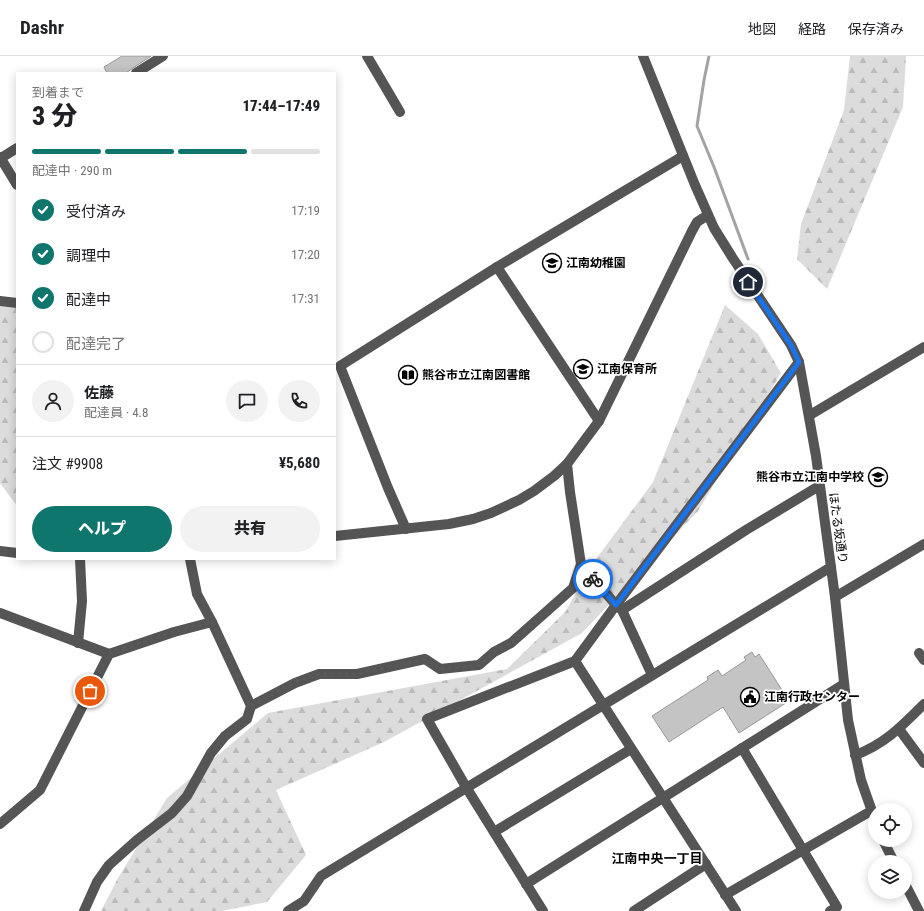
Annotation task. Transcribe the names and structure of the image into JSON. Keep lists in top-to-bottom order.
{
  "streets": {
    "street": ["ほたる坂通り"]
  },
  "districts": ["江南中央一丁目"],
  "places": {
    "school or university": ["江南幼稚園", "江南保育所", "熊谷市立江南中学校"],
    "library": ["熊谷市立江南図書館"],
    "public building": ["江南行政センター"]
  },
  "page": {
    "header": "Dashr",
    "nav": ["地図", "経路", "保存済み"],
    "heading": ["3 分", "到着まで", "17:44–17:49"],
    "panel": [
      "佐藤",
      "配達員 · 4.8",
      "注文 #9908",
      "¥5,680"
    ],
    "bar": "配達中 · 290 m",
    "list": [
      ["受付済み", "17:19"],
      ["調理中", "17:20"],
      ["配達中", "17:31"],
      "配達完了"
    ],
    "buttons": ["ヘルプ", "共有"]
  }
}
